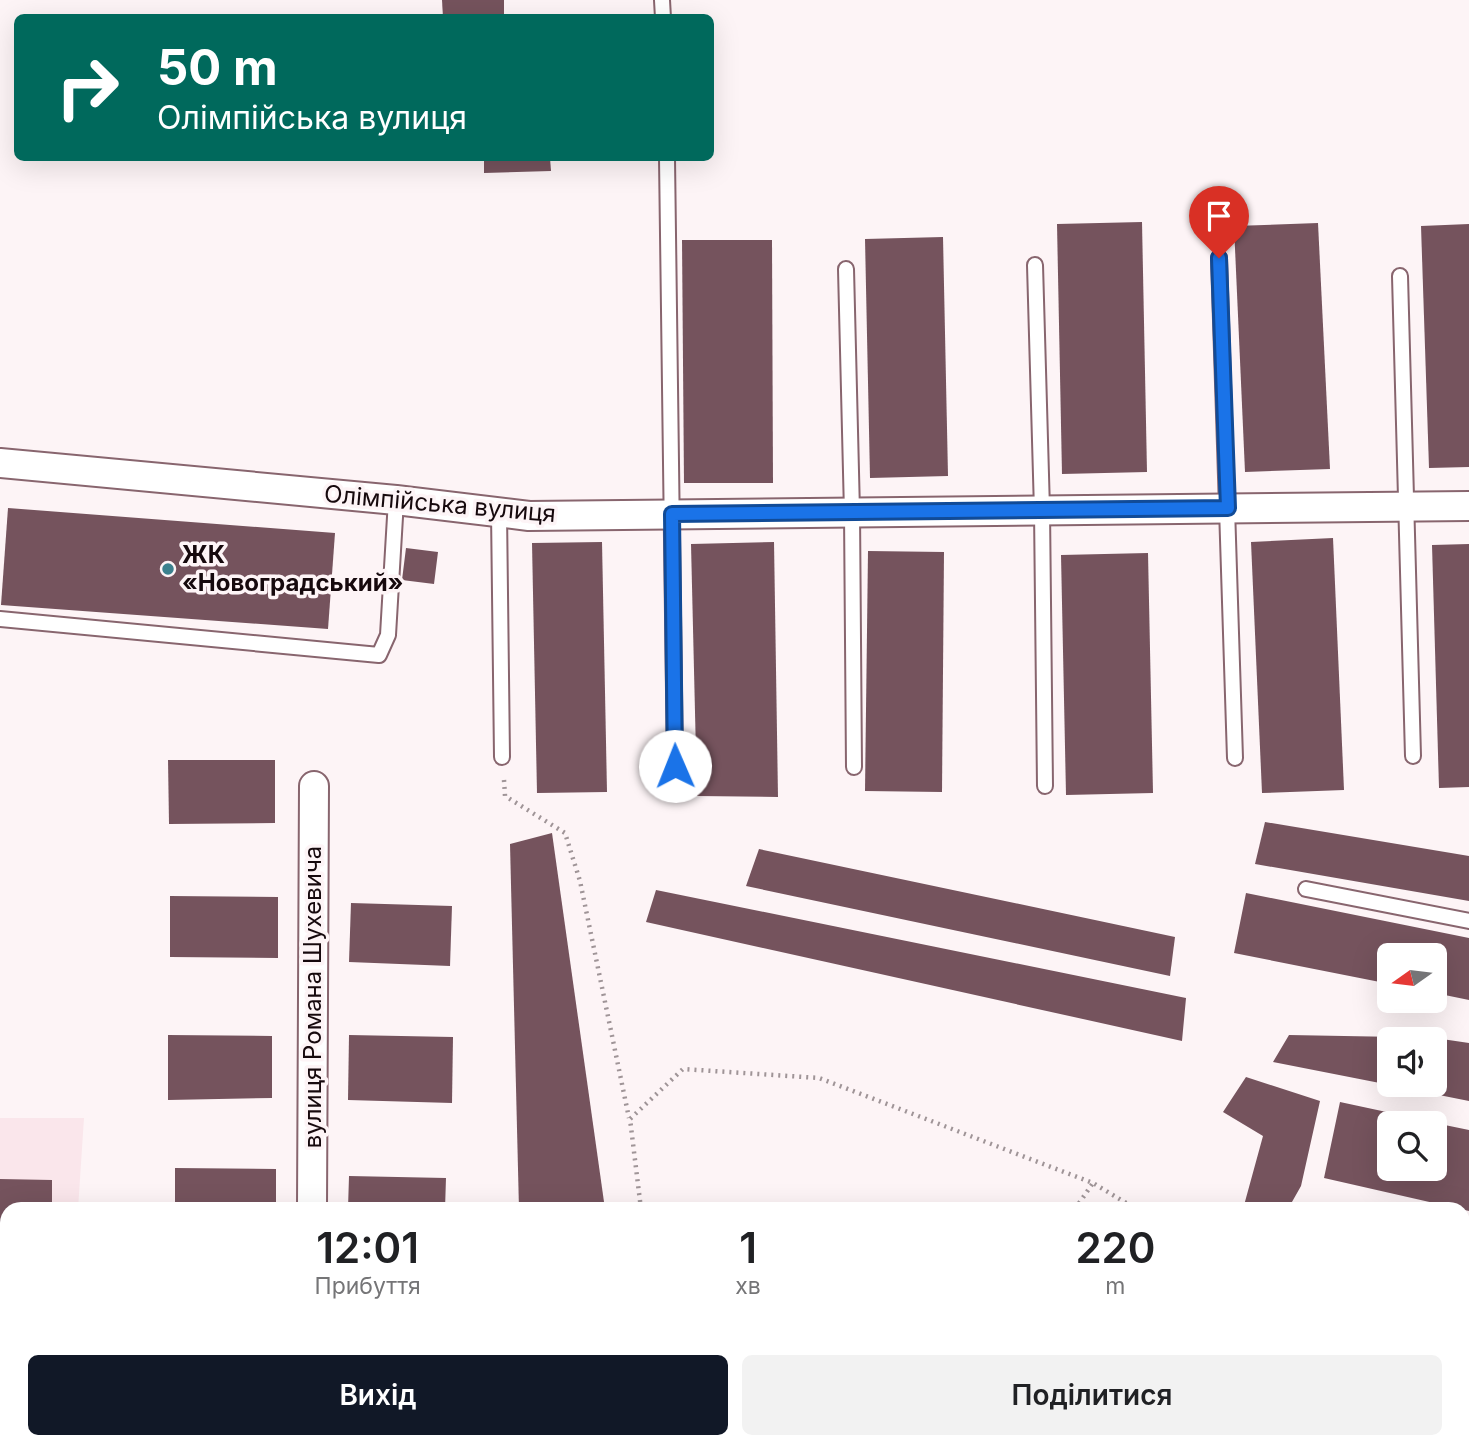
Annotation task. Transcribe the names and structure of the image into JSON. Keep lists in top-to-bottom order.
{
  "streets": {
    "street": ["Олімпійська вулиця", "вулиця Романа Шухевича"]
  },
  "places": ["ЖК «Новоградський»"],
  "north": "left",
  "page": {
    "turn": ["50 m", "Олімпійська вулиця"],
    "eta": [
      "12:01",
      "Прибуття",
      "1",
      "хв",
      "220",
      "m"
    ],
    "buttons": ["Вихід", "Поділитися"]
  }
}
